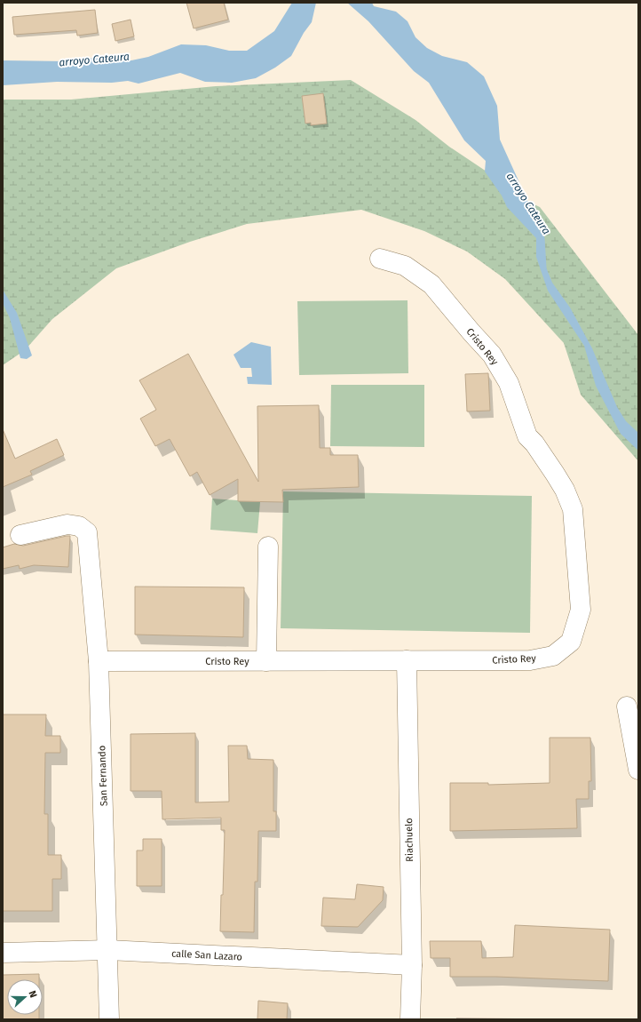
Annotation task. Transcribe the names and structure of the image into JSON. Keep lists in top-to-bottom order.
{
  "streets": {
    "street": [
      "Cristo Rey",
      "San Fernando",
      "Riachuelo",
      "calle San Lazaro"
    ]
  },
  "crossings": [
    ["Cristo Rey", "San Fernando"],
    ["Cristo Rey", "Riachuelo"],
    ["San Fernando", "calle San Lazaro"],
    ["Riachuelo", "calle San Lazaro"]
  ],
  "water": ["arroyo Cateura"],
  "north": "right"
}
